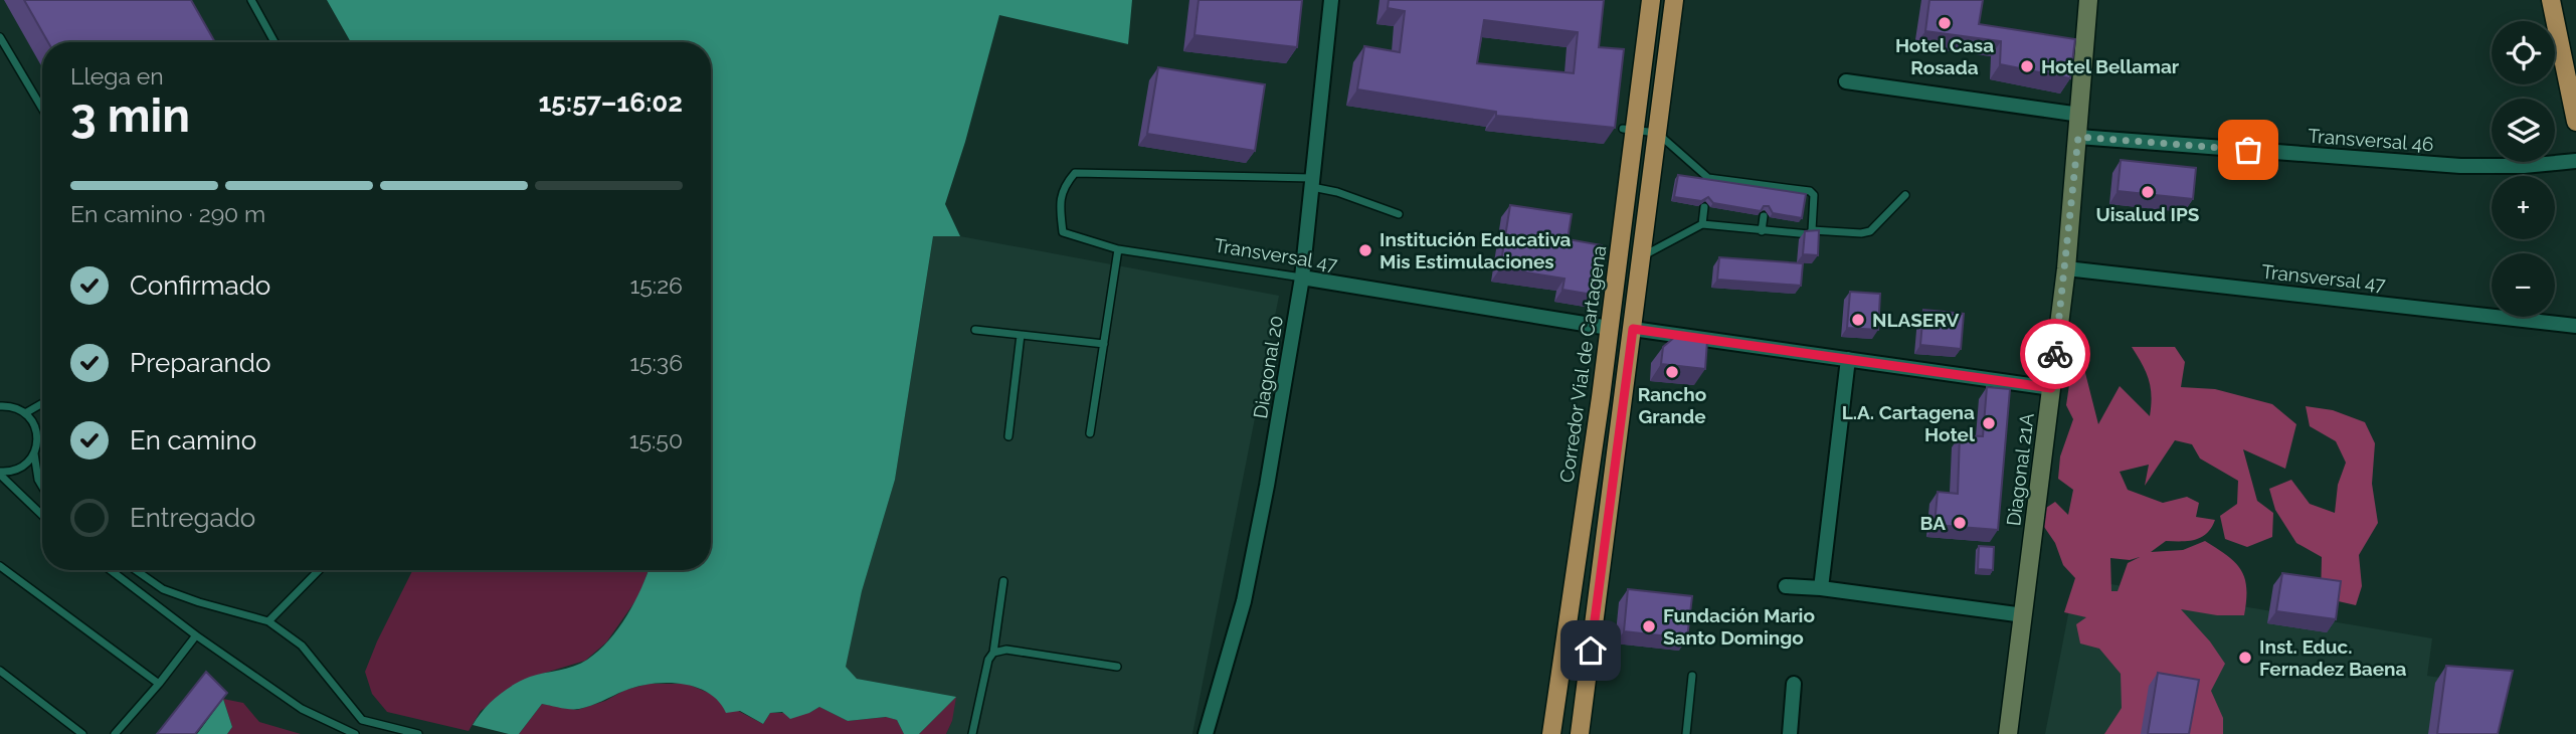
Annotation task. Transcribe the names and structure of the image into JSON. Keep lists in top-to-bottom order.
{
  "streets": {
    "main road": ["Corredor Vial de Cartagena"],
    "street": [
      "Transversal 46",
      "Transversal 47",
      "Diagonal 20",
      "Diagonal 21A"
    ]
  },
  "crossings": [
    ["Transversal 46", "Diagonal 21A"],
    ["Transversal 47", "Corredor Vial de Cartagena"],
    ["Transversal 47", "Diagonal 20"],
    ["Transversal 47", "Diagonal 21A"]
  ],
  "places": [
    "Hotel Casa Rosada",
    "Hotel Bellamar",
    "Uisalud IPS",
    "Institución Educativa Mis Estimulaciones",
    "NLASERV",
    "Rancho Grande",
    "L.A. Cartagena Hotel",
    "BA",
    "Fundación Mario Santo Domingo",
    "Inst. Educ. Fernadez Baena"
  ],
  "page": {
    "map_buttons": ["+", "−"],
    "heading": ["3 min", "Llega en", "15:57–16:02"],
    "bar": "En camino · 290 m",
    "list": [
      ["Confirmado", "15:26"],
      ["Preparando", "15:36"],
      ["En camino", "15:50"],
      "Entregado"
    ]
  }
}
